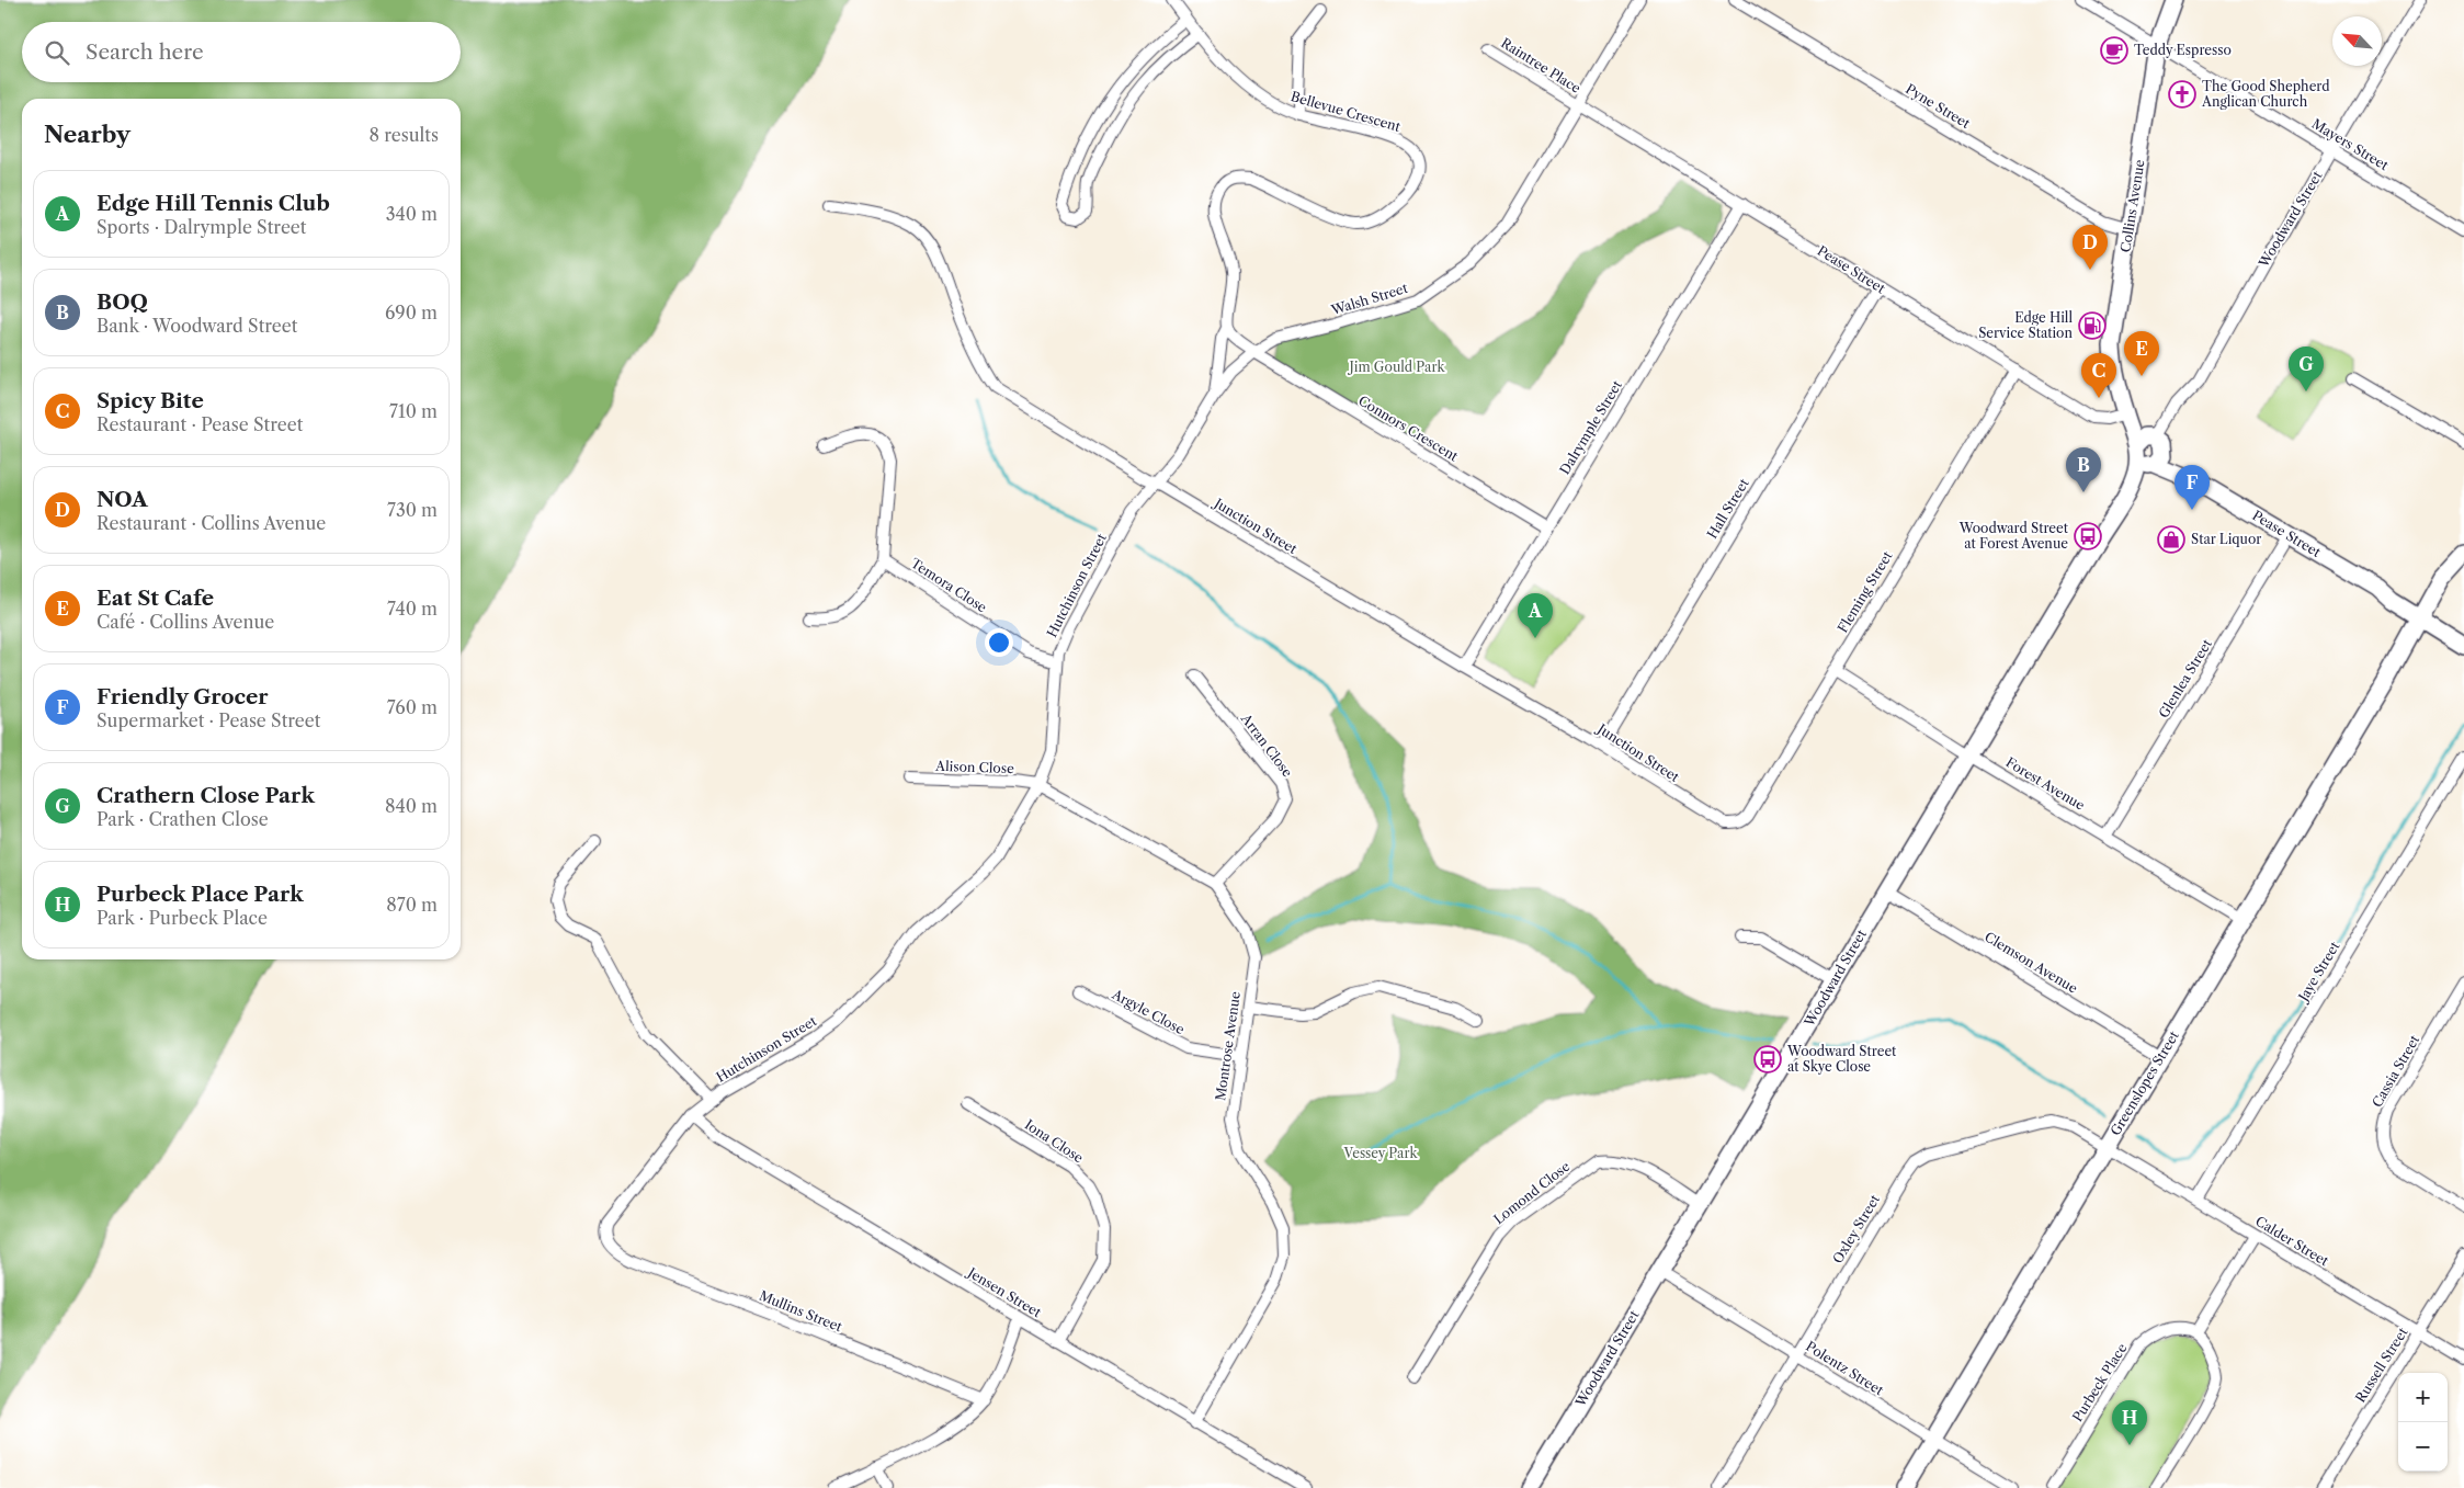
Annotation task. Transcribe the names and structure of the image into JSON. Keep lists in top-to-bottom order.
{
  "streets": {
    "street": [
      "Raintree Place",
      "Pyne Street",
      "Bellevue Crescent",
      "Mayers Street",
      "Collins Avenue",
      "Woodward Street",
      "Pease Street",
      "Walsh Street",
      "Dalrymple Street",
      "Connors Crescent",
      "Hall Street",
      "Junction Street",
      "Temora Close",
      "Hutchinson Street",
      "Fleming Street",
      "Glenlea Street",
      "Arran Close",
      "Alison Close",
      "Forest Avenue",
      "Clemson Avenue",
      "Jaye Street",
      "Argyle Close",
      "Montrose Avenue",
      "Cassia Street",
      "Greenslopes Street",
      "Iona Close",
      "Lomond Close",
      "Oxley Street",
      "Calder Street",
      "Jensen Street",
      "Mullins Street",
      "Russell Street",
      "Polentz Street",
      "Purbeck Place"
    ]
  },
  "crossings": [
    ["Raintree Place", "Pease Street"],
    ["Raintree Place", "Walsh Street"],
    ["Pyne Street", "Collins Avenue"],
    ["Bellevue Crescent", "Walsh Street"],
    ["Mayers Street", "Collins Avenue"],
    ["Mayers Street", "Woodward Street"],
    ["Collins Avenue", "Woodward Street"],
    ["Collins Avenue", "Pease Street"],
    ["Woodward Street", "Pease Street"],
    ["Woodward Street", "Forest Avenue"],
    ["Woodward Street", "Clemson Avenue"],
    ["Woodward Street", "Lomond Close"],
    ["Woodward Street", "Polentz Street"],
    ["Pease Street", "Walsh Street"],
    ["Pease Street", "Dalrymple Street"],
    ["Pease Street", "Hall Street"],
    ["Pease Street", "Fleming Street"],
    ["Pease Street", "Glenlea Street"],
    ["Pease Street", "Greenslopes Street"],
    ["Walsh Street", "Connors Crescent"],
    ["Walsh Street", "Junction Street"],
    ["Walsh Street", "Hutchinson Street"],
    ["Dalrymple Street", "Connors Crescent"],
    ["Dalrymple Street", "Junction Street"],
    ["Hall Street", "Junction Street"],
    ["Junction Street", "Hutchinson Street"],
    ["Junction Street", "Fleming Street"],
    ["Temora Close", "Hutchinson Street"],
    ["Hutchinson Street", "Alison Close"],
    ["Hutchinson Street", "Montrose Avenue"],
    ["Hutchinson Street", "Jensen Street"],
    ["Hutchinson Street", "Mullins Street"],
    ["Fleming Street", "Forest Avenue"],
    ["Glenlea Street", "Forest Avenue"],
    ["Arran Close", "Montrose Avenue"],
    ["Alison Close", "Montrose Avenue"],
    ["Forest Avenue", "Greenslopes Street"],
    ["Clemson Avenue", "Greenslopes Street"],
    ["Jaye Street", "Calder Street"],
    ["Argyle Close", "Montrose Avenue"],
    ["Montrose Avenue", "Jensen Street"],
    ["Greenslopes Street", "Oxley Street"],
    ["Greenslopes Street", "Calder Street"],
    ["Greenslopes Street", "Polentz Street"],
    ["Iona Close", "Jensen Street"],
    ["Oxley Street", "Calder Street"],
    ["Oxley Street", "Polentz Street"],
    ["Calder Street", "Russell Street"]
  ],
  "parks": ["Jim Gould Park", "Vessey Park"],
  "places": {
    "cafe": ["Teddy Espresso"],
    "church": ["The Good Shepherd Anglican Church"],
    "fuel station": ["Edge Hill Service Station"],
    "bus stop": ["Woodward Street at Forest Avenue", "Woodward Street at Skye Close"],
    "shop": ["Star Liquor"]
  },
  "north": "top left",
  "page": {
    "search": "Search here",
    "heading": ["Nearby", "8 results"],
    "list": [
      {
        "mark": "A",
        "name": "Edge Hill Tennis Club",
        "note": "Sports · Dalrymple Street",
        "value": "340 m"
      },
      {
        "mark": "B",
        "name": "BOQ",
        "note": "Bank · Woodward Street",
        "value": "690 m"
      },
      {
        "mark": "C",
        "name": "Spicy Bite",
        "note": "Restaurant · Pease Street",
        "value": "710 m"
      },
      {
        "mark": "D",
        "name": "NOA",
        "note": "Restaurant · Collins Avenue",
        "value": "730 m"
      },
      {
        "mark": "E",
        "name": "Eat St Cafe",
        "note": "Café · Collins Avenue",
        "value": "740 m"
      },
      {
        "mark": "F",
        "name": "Friendly Grocer",
        "note": "Supermarket · Pease Street",
        "value": "760 m"
      },
      {
        "mark": "G",
        "name": "Crathern Close Park",
        "note": "Park · Crathen Close",
        "value": "840 m"
      },
      {
        "mark": "H",
        "name": "Purbeck Place Park",
        "note": "Park · Purbeck Place",
        "value": "870 m"
      }
    ],
    "pins": [
      "D",
      "E",
      "G",
      "C",
      "B",
      "F",
      "A",
      "H"
    ],
    "map_buttons": ["+", "−"]
  }
}
